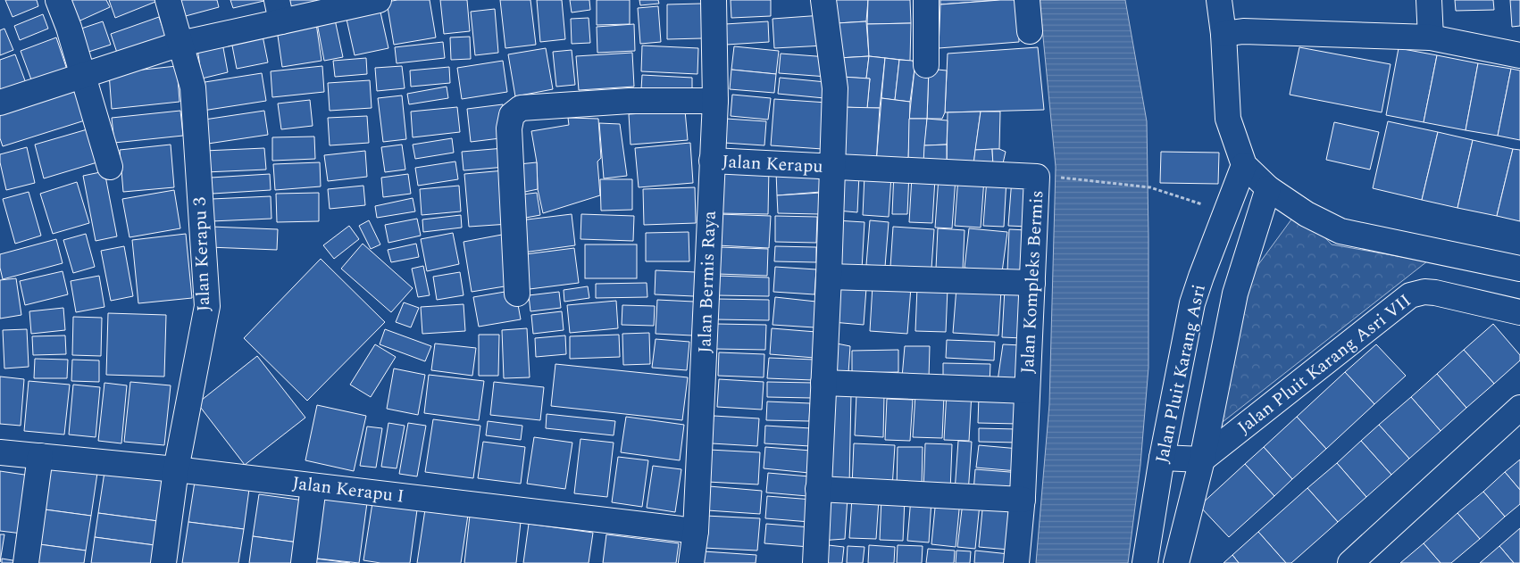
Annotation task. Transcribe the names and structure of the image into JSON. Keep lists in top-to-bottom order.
{
  "streets": {
    "street": [
      "Jalan Kerapu",
      "Jalan Kerapu 3",
      "Jalan Bermis Raya",
      "Jalan Kompleks Bermis",
      "Jalan Pluit Karang Asri VII",
      "Jalan Pluit Karang Asri",
      "Jalan Kerapu I"
    ]
  },
  "crossings": [
    ["Jalan Kerapu", "Jalan Bermis Raya"],
    ["Jalan Kerapu", "Jalan Kompleks Bermis"],
    ["Jalan Kerapu 3", "Jalan Kerapu I"],
    ["Jalan Bermis Raya", "Jalan Kerapu I"],
    ["Jalan Pluit Karang Asri VII", "Jalan Pluit Karang Asri"]
  ]
}
